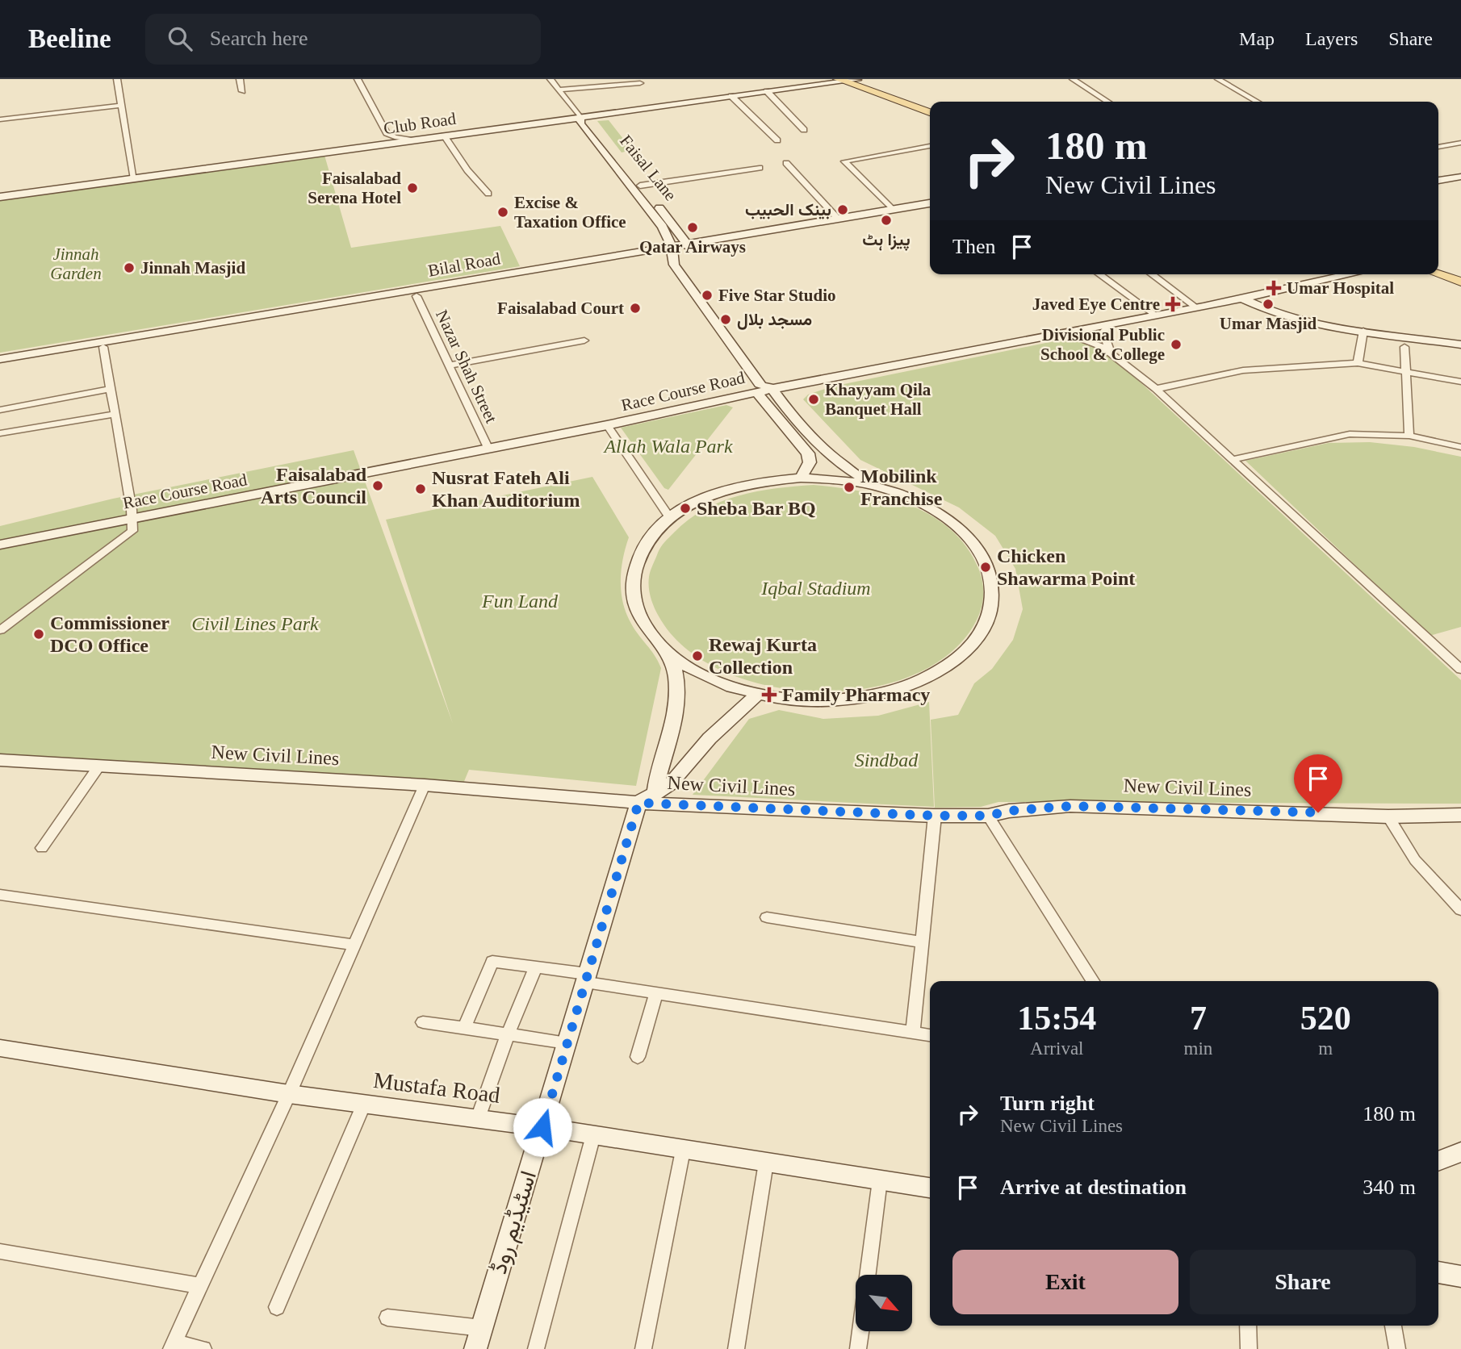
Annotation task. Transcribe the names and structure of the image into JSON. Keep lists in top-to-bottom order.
{
  "streets": {
    "street": [
      "Club Road",
      "Faisal Lane",
      "Bilal Road",
      "Nazar Shah Street",
      "Race Course Road",
      "New Civil Lines",
      "Mustafa Road",
      "اسٹیڈیم روڈ"
    ]
  },
  "crossings": [
    ["Club Road", "Faisal Lane"],
    ["Faisal Lane", "Bilal Road"],
    ["Bilal Road", "Nazar Shah Street"],
    ["Nazar Shah Street", "Race Course Road"],
    ["New Civil Lines", "اسٹیڈیم روڈ"],
    ["Mustafa Road", "اسٹیڈیم روڈ"]
  ],
  "parks": [
    "Jinnah Garden",
    "Allah Wala Park",
    "Iqbal Stadium",
    "Fun Land",
    "Civil Lines Park",
    "Sindbad"
  ],
  "places": {
    "other": [
      "Faisalabad Serena Hotel",
      "بينک الحبيب",
      "Excise & Taxation Office",
      "پیزا ہٹ",
      "Qatar Airways",
      "Jinnah Masjid",
      "Five Star Studio",
      "Umar Masjid",
      "Faisalabad Court",
      "مسجد بلال",
      "Divisional Public School & College",
      "Khayyam Qila Banquet Hall",
      "Faisalabad Arts Council",
      "Mobilink Franchise",
      "Nusrat Fateh Ali Khan Auditorium",
      "Sheba Bar BQ",
      "Chicken Shawarma Point",
      "Commissioner DCO Office",
      "Rewaj Kurta Collection"
    ],
    "health": ["Umar Hospital", "Javed Eye Centre", "Family Pharmacy"]
  },
  "north": "bottom right",
  "page": {
    "header": "Beeline",
    "search": "Search here",
    "nav": ["Map", "Layers", "Share"],
    "turn": ["180 m", "New Civil Lines"],
    "then": "Then",
    "eta": [
      "15:54",
      "Arrival",
      "7",
      "min",
      "520",
      "m"
    ],
    "list": [
      {
        "name": "Turn right",
        "note": "New Civil Lines",
        "value": "180 m"
      },
      {
        "name": "Arrive at destination",
        "value": "340 m"
      }
    ],
    "buttons": ["Exit", "Share"]
  }
}
